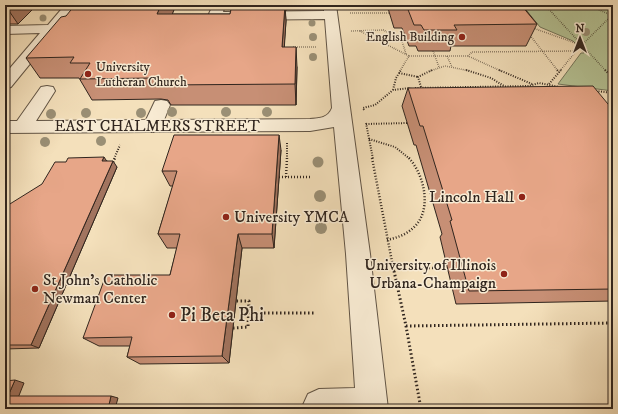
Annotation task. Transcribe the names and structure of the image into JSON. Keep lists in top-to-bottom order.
{
  "streets": {
    "street": ["EAST CHALMERS STREET"]
  },
  "places": [
    "English Building",
    "University Lutheran Church",
    "Lincoln Hall",
    "University YMCA",
    "University of Illinois Urbana-Champaign",
    "St John's Catholic Newman Center",
    "Pi Beta Phi"
  ],
  "north": "top"
}
